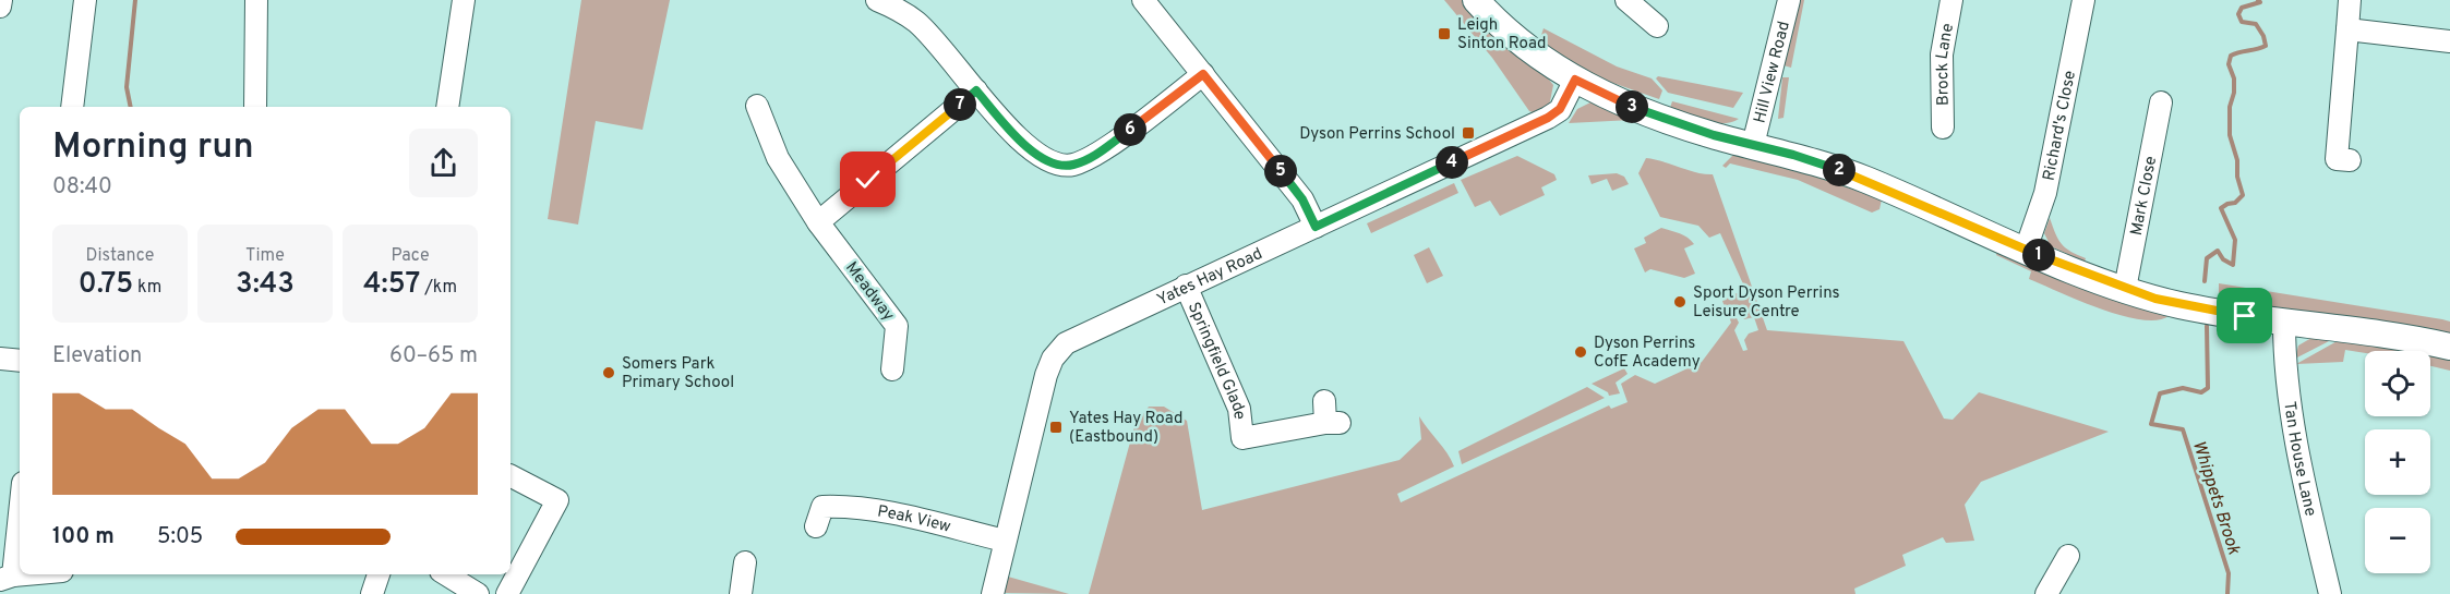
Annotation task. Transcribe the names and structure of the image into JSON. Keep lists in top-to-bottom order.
{
  "streets": {
    "street": [
      "Brock Lane",
      "Hill View Road",
      "Richard's Close",
      "Mark Close",
      "Yates Hay Road",
      "Meadway",
      "Springfield Glade",
      "Tan House Lane",
      "Peak View"
    ]
  },
  "crossings": [
    ["Yates Hay Road", "Springfield Glade"],
    ["Yates Hay Road", "Peak View"]
  ],
  "water": ["Whippets Brook"],
  "places": {
    "transit": ["Leigh Sinton Road", "Dyson Perrins School", "Yates Hay Road (Eastbound)"],
    "other": ["Sport Dyson Perrins Leisure Centre", "Dyson Perrins CofE Academy", "Somers Park Primary School"]
  },
  "page": {
    "pins": [
      "7",
      "3",
      "6",
      "4",
      "2",
      "5",
      "1"
    ],
    "heading": ["Morning run", "08:40"],
    "stats": [
      ["Distance", "0.75 km"],
      ["Time", "3:43"],
      ["Pace", "4:57 /km"]
    ],
    "chart": ["Elevation", "60–65 m"],
    "map_buttons": ["+", "−"],
    "list": [
      {
        "name": "100 m",
        "note": "5:05"
      }
    ]
  }
}
